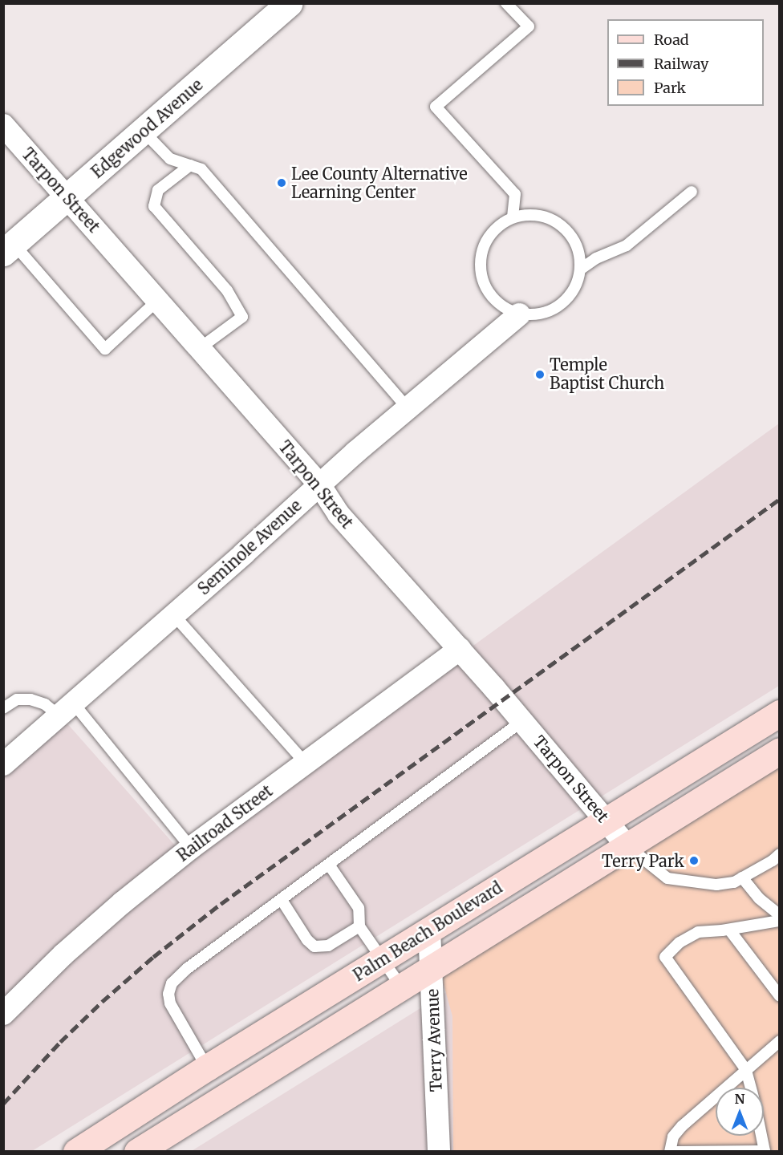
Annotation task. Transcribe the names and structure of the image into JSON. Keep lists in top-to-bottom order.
{
  "streets": {
    "main road": ["Palm Beach Boulevard"],
    "street": [
      "Edgewood Avenue",
      "Tarpon Street",
      "Seminole Avenue",
      "Railroad Street",
      "Terry Avenue"
    ]
  },
  "crossings": [
    ["Edgewood Avenue", "Tarpon Street"],
    ["Tarpon Street", "Seminole Avenue"],
    ["Tarpon Street", "Railroad Street"],
    ["Tarpon Street", "Palm Beach Boulevard"],
    ["Palm Beach Boulevard", "Terry Avenue"]
  ],
  "places": ["Lee County Alternative Learning Center", "Temple Baptist Church", "Terry Park"],
  "legend": ["Road", "Railway", "Park"],
  "north": "top"
}
